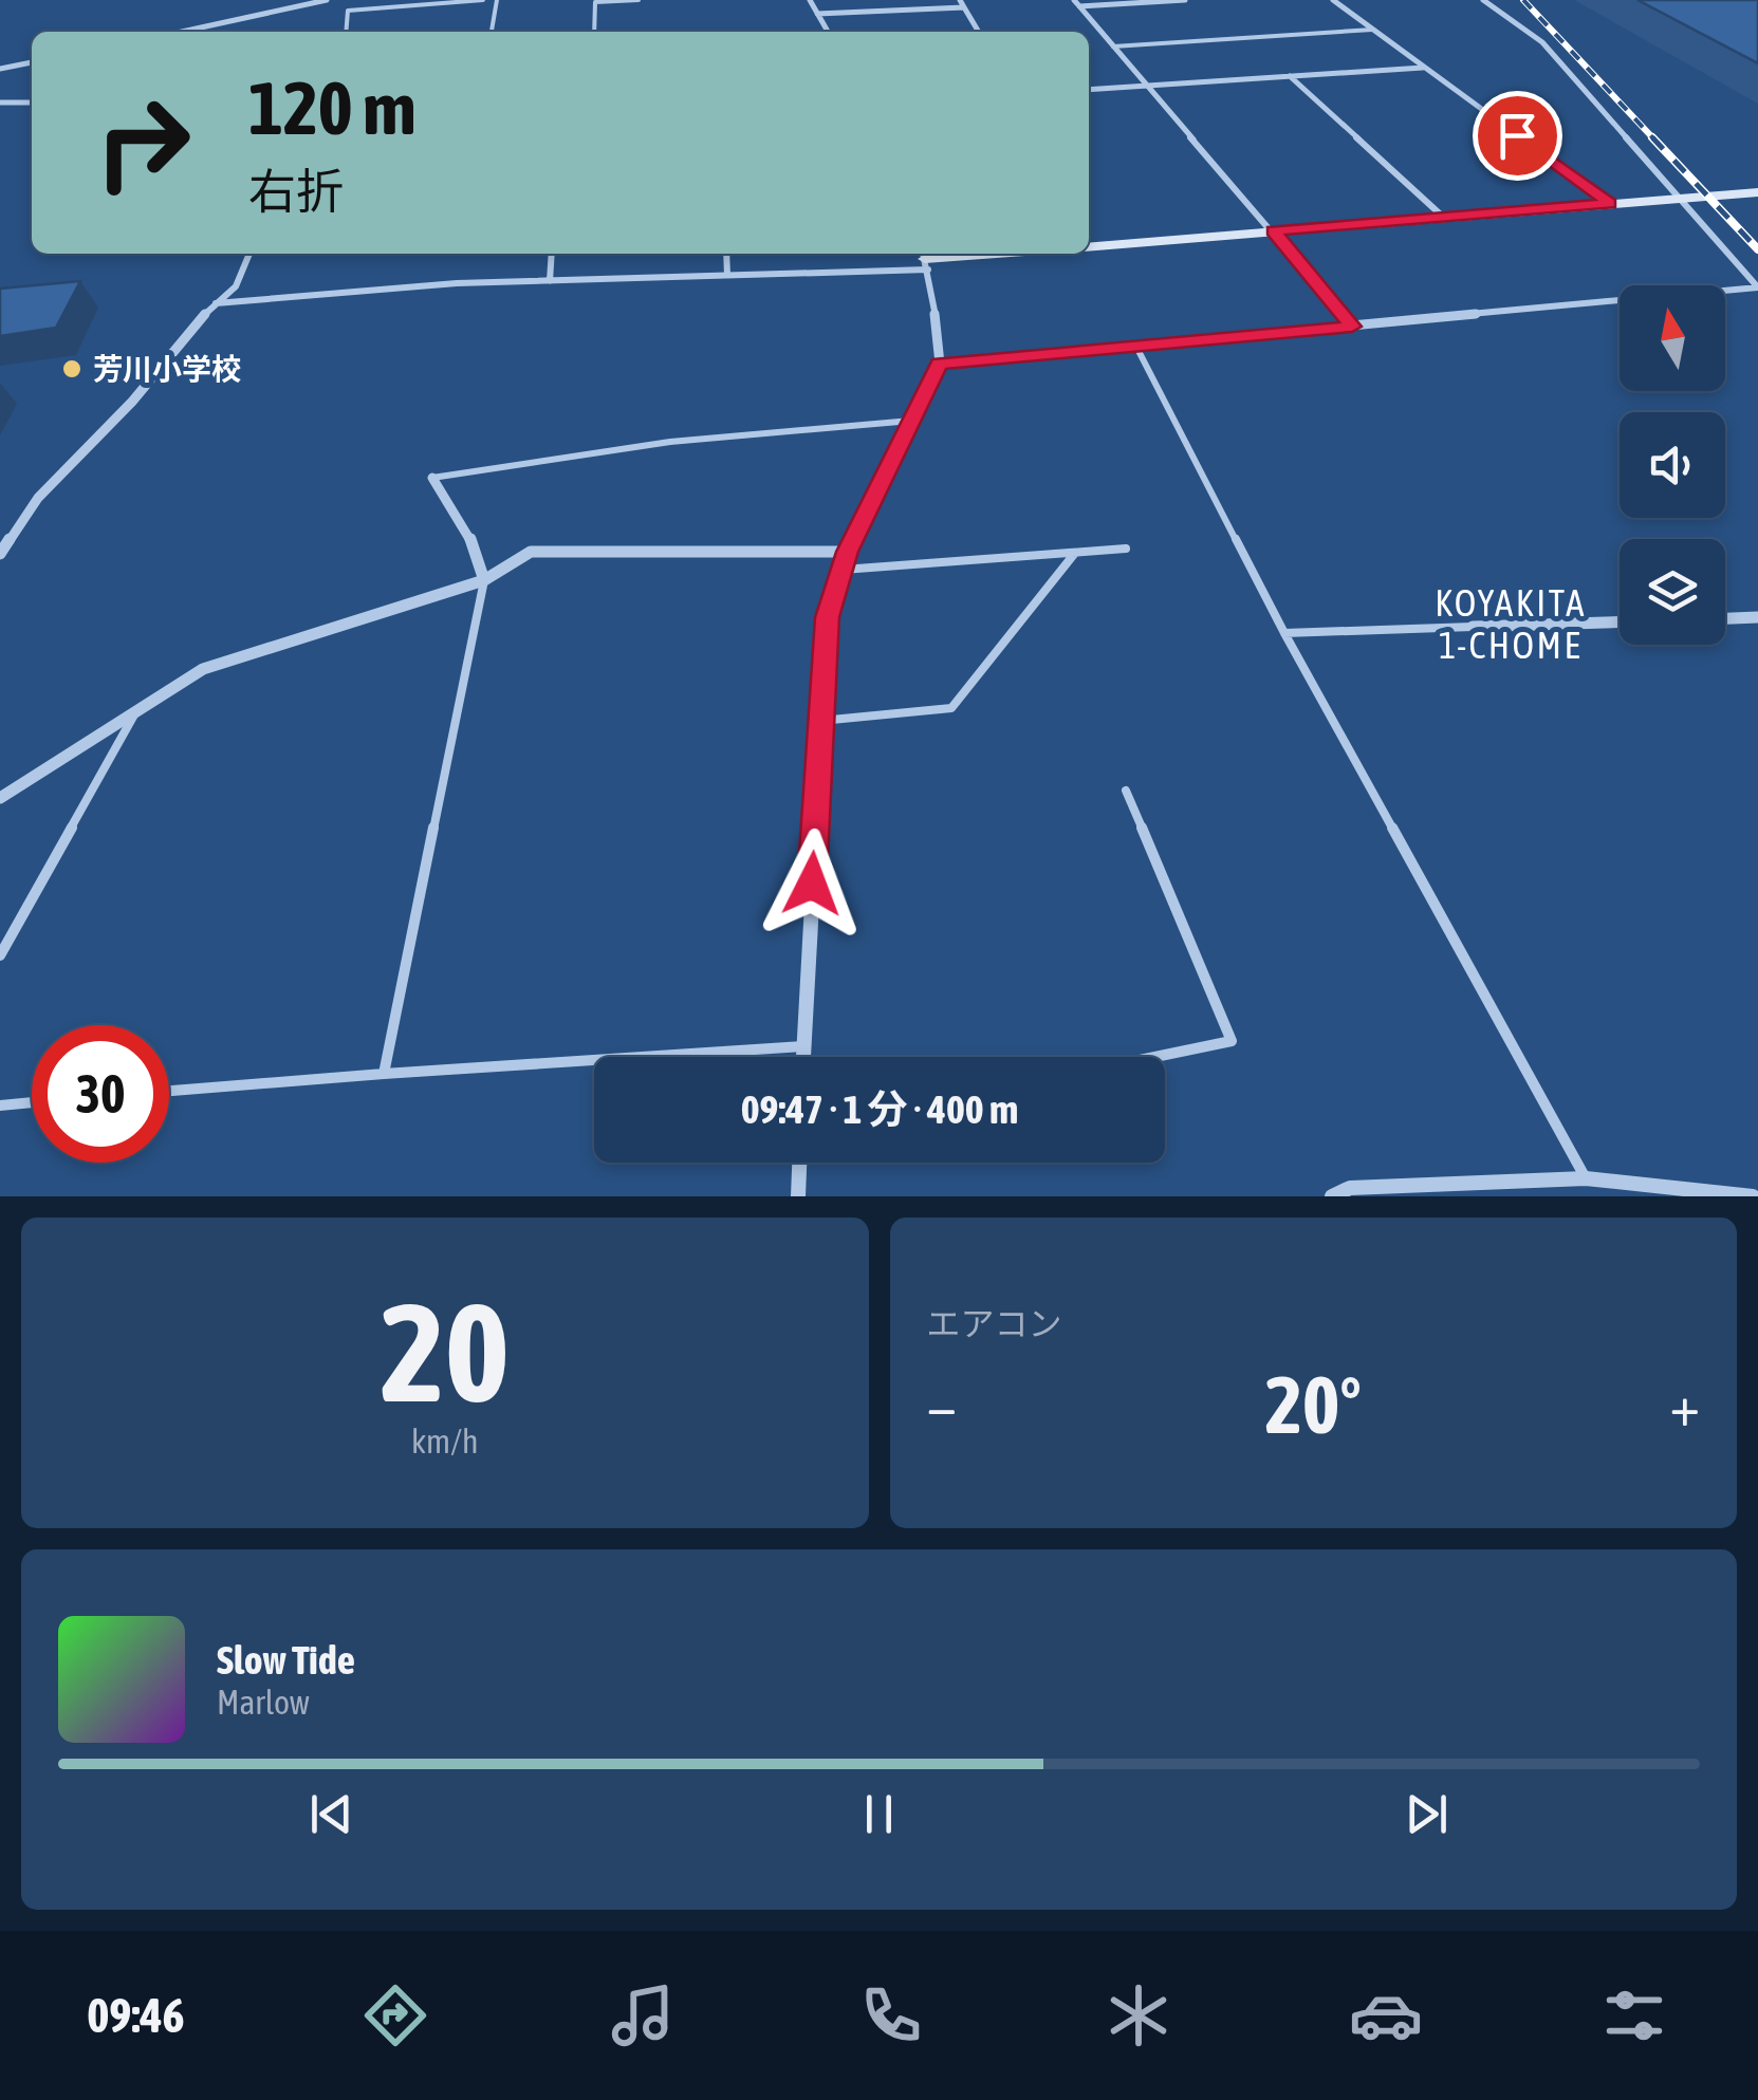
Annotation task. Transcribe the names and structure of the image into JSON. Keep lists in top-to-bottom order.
{
  "districts": ["KOYAKITA 1-CHOME"],
  "places": ["芳川小学校"],
  "north": "top",
  "page": {
    "turn": ["120 m", "右折"],
    "limit": "30",
    "trip": "09:47 · 1 分 · 400 m",
    "tile": [
      ["20", "km/h"],
      "エアコン"
    ],
    "heat": ["−", "20°", "+"],
    "song": ["Slow Tide", "Marlow"],
    "tabs": "09:46"
  }
}
